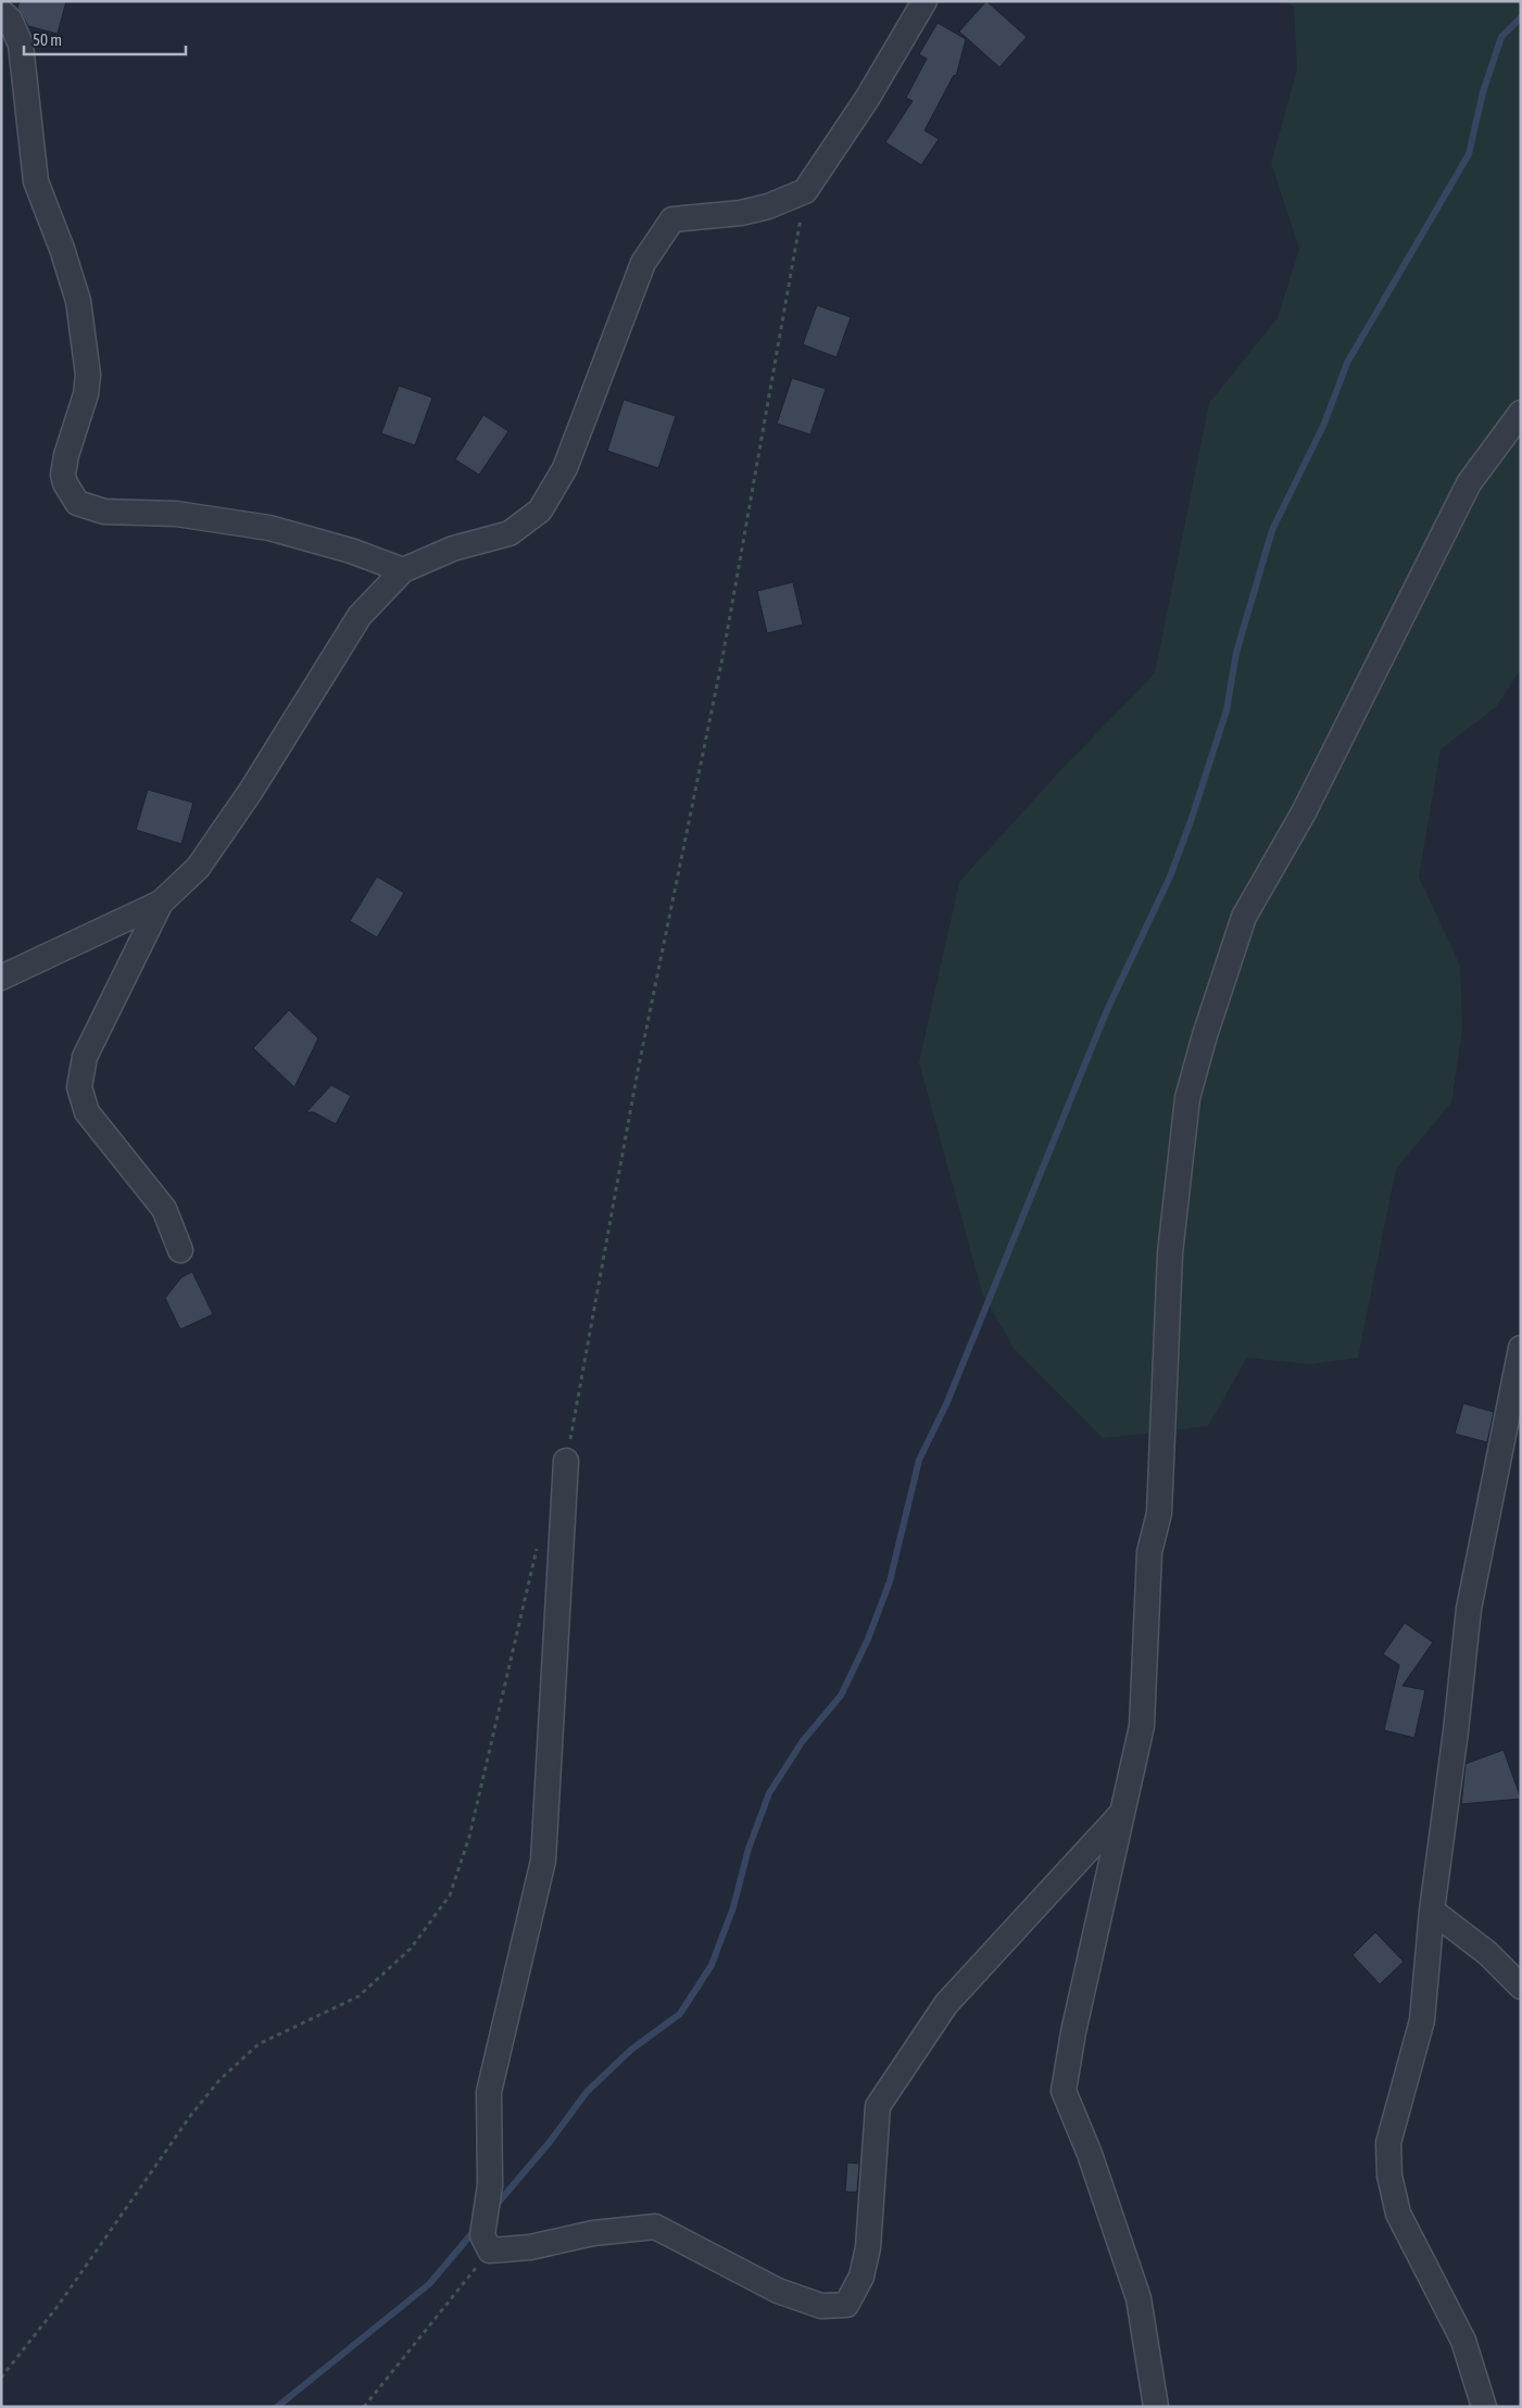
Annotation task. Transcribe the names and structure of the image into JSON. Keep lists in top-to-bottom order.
{
  "scale_bar": "50 m"
}
